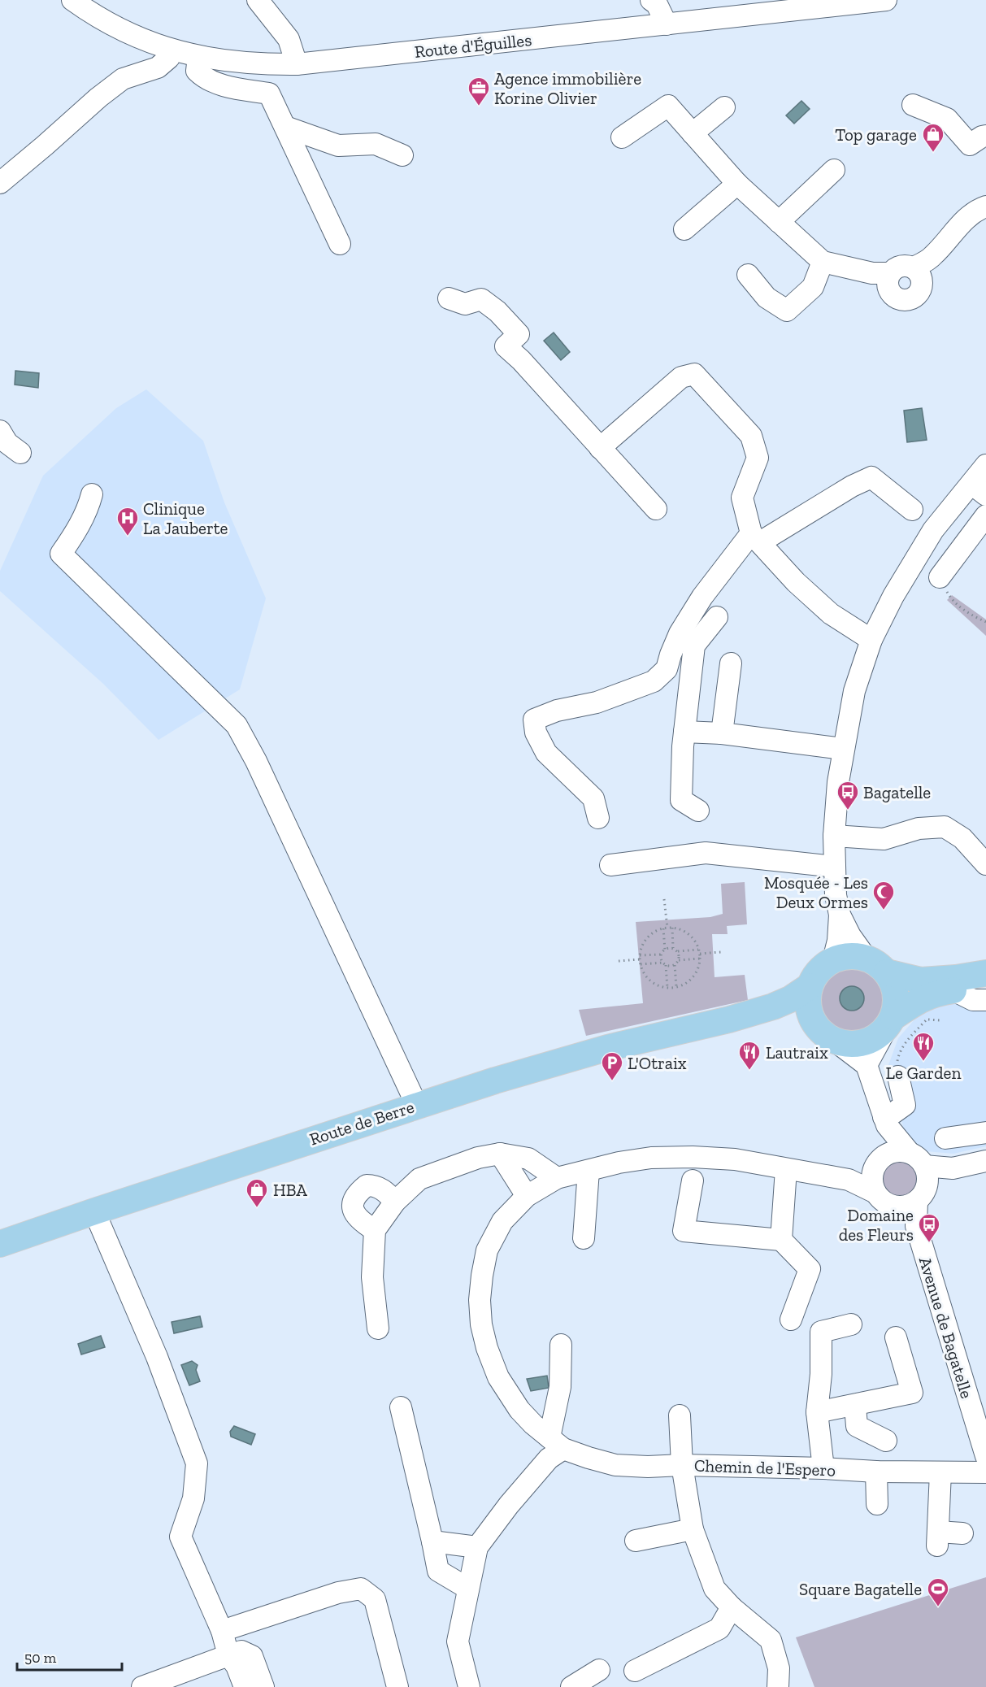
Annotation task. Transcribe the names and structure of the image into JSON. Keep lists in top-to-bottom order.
{
  "streets": {
    "main road": ["Route de Berre"],
    "street": ["Route d'Éguilles", "Avenue de Bagatelle", "Chemin de l'Espero"]
  },
  "crossings": [
    ["Avenue de Bagatelle", "Chemin de l'Espero"]
  ],
  "places": {
    "office": ["Agence immobilière Korine Olivier"],
    "shop": ["Top garage", "HBA"],
    "hospital": ["Clinique La Jauberte"],
    "bus stop": ["Bagatelle", "Domaine des Fleurs"],
    "mosque": ["Mosquée - Les Deux Ormes"],
    "restaurant": ["Le Garden", "Lautraix"],
    "parking": ["L'Otraix"],
    "sports": ["Square Bagatelle"]
  },
  "scale_bar": "50 m"
}
